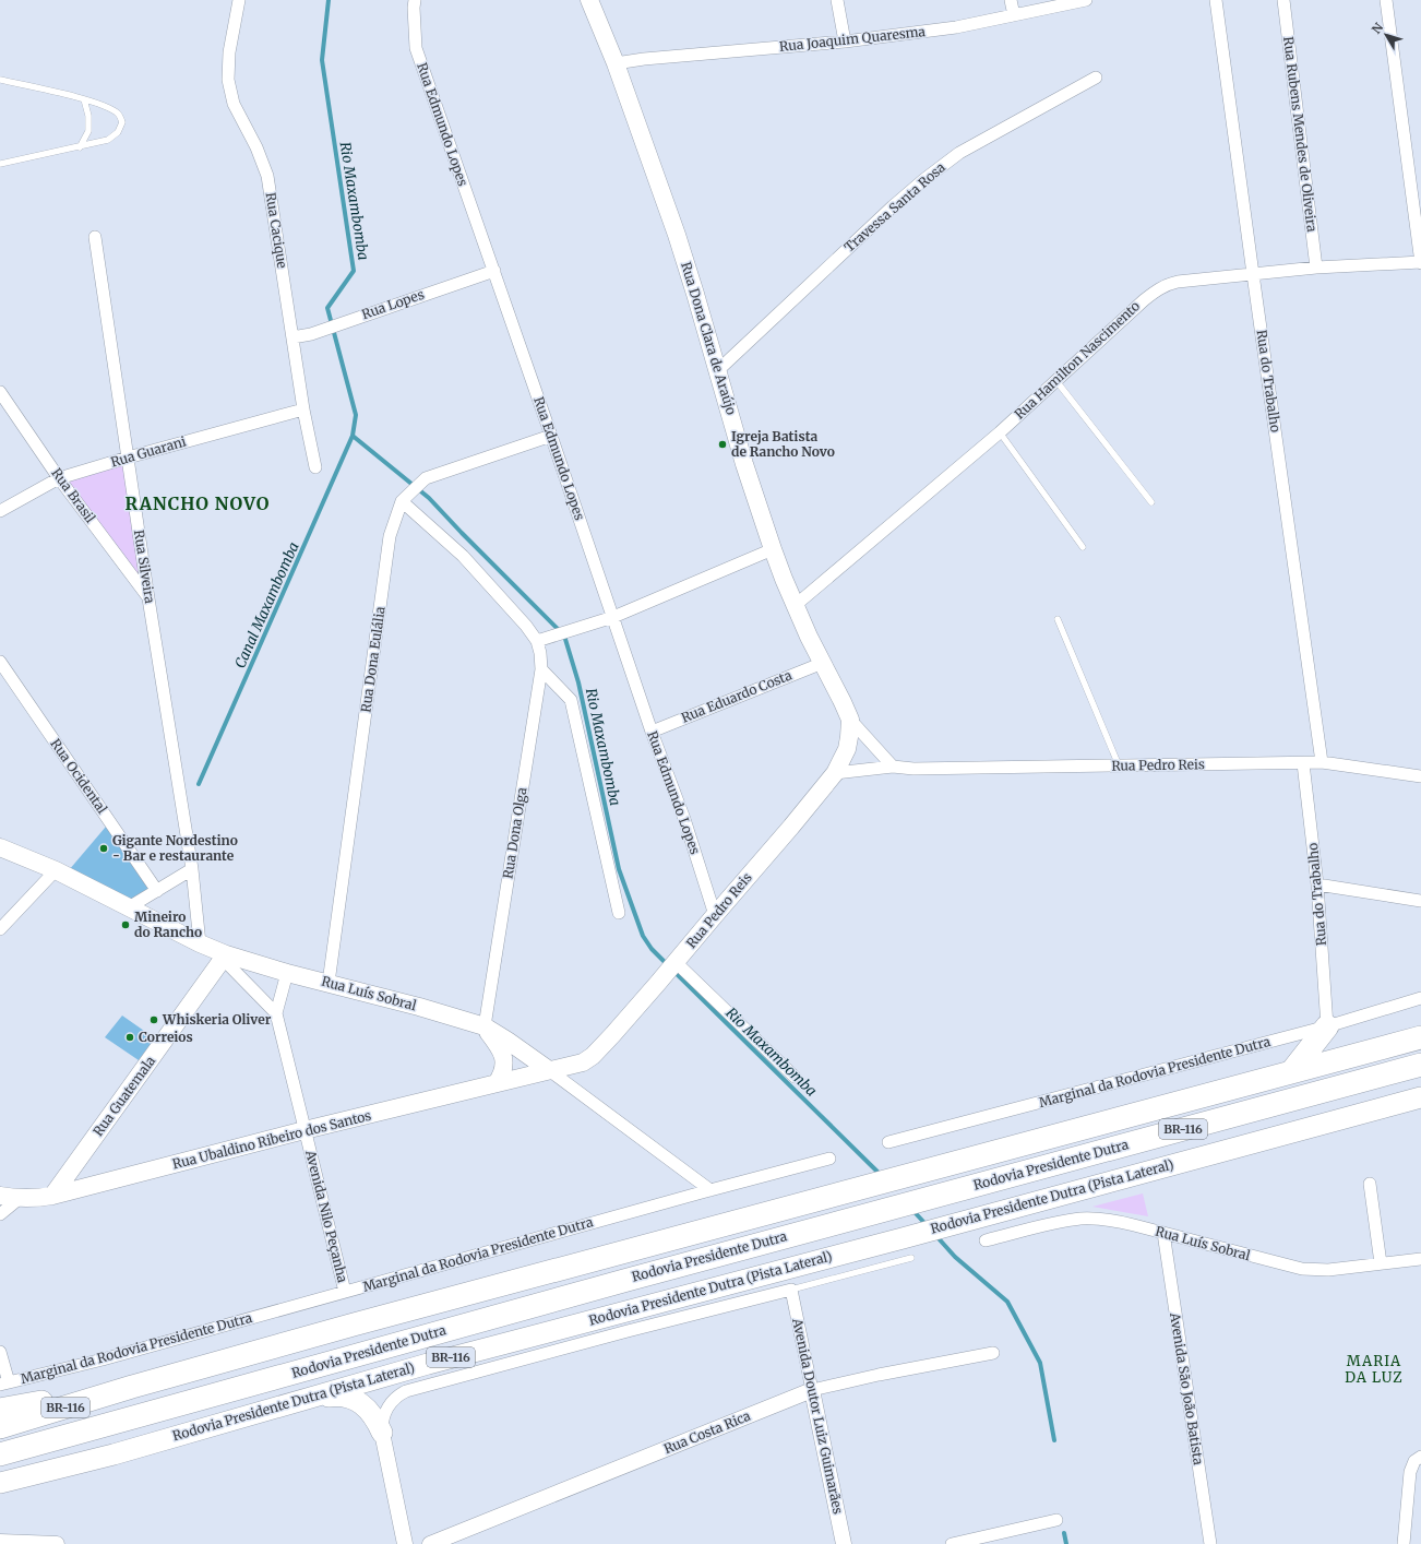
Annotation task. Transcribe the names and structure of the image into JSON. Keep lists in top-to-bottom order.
{
  "streets": {
    "highway": ["BR-116", "Rodovia Presidente Dutra", "Rodovia Presidente Dutra (Pista Lateral)"],
    "main road": [
      "Rua Dona Clara de Araújo",
      "Rua Pedro Reis",
      "Rua Luís Sobral",
      "Rua Guatemala",
      "Rua Ubaldino Ribeiro dos Santos"
    ],
    "street": [
      "Rua Joaquim Quaresma",
      "Rua Edmundo Lopes",
      "Rua Rubens Mendes de Oliveira",
      "Travessa Santa Rosa",
      "Rua Cacique",
      "Rua Lopes",
      "Rua Hamilton Nascimento",
      "Rua do Trabalho",
      "Rua Guarani",
      "Rua Brasil",
      "Rua Silveira",
      "Rua Dona Eulália",
      "Rua Eduardo Costa",
      "Rua Ocidental",
      "Rua Dona Olga",
      "Marginal da Rodovia Presidente Dutra",
      "Avenida Nilo Peçanha",
      "Avenida São João Batista",
      "Avenida Doutor Luiz Guimarães",
      "Rua Costa Rica"
    ]
  },
  "crossings": [
    ["Rua Joaquim Quaresma", "Rua Dona Clara de Araújo"],
    ["Rua Edmundo Lopes", "Rua Lopes"],
    ["Rua Edmundo Lopes", "Rua Dona Eulália"],
    ["Rua Edmundo Lopes", "Rua Eduardo Costa"],
    ["Rua Edmundo Lopes", "Rua Pedro Reis"],
    ["Rua Rubens Mendes de Oliveira", "Rua Hamilton Nascimento"],
    ["Travessa Santa Rosa", "Rua Dona Clara de Araújo"],
    ["Rua Cacique", "Rua Lopes"],
    ["Rua Cacique", "Rua Guarani"],
    ["Rua Dona Clara de Araújo", "Rua Hamilton Nascimento"],
    ["Rua Dona Clara de Araújo", "Rua Eduardo Costa"],
    ["Rua Dona Clara de Araújo", "Rua Pedro Reis"],
    ["Rua Hamilton Nascimento", "Rua do Trabalho"],
    ["Rua do Trabalho", "Rua Pedro Reis"],
    ["Rua do Trabalho", "Marginal da Rodovia Presidente Dutra"],
    ["Rua Guarani", "Rua Brasil"],
    ["Rua Guarani", "Rua Silveira"],
    ["Rua Brasil", "Rua Silveira"],
    ["Rua Silveira", "Rua Luís Sobral"],
    ["Rua Dona Eulália", "Rua Dona Olga"],
    ["Rua Dona Eulália", "Rua Luís Sobral"],
    ["Rua Pedro Reis", "Rua Luís Sobral"],
    ["Rua Pedro Reis", "Rua Ubaldino Ribeiro dos Santos"],
    ["Rua Dona Olga", "Rua Luís Sobral"],
    ["Rua Luís Sobral", "Marginal da Rodovia Presidente Dutra"],
    ["Rua Luís Sobral", "Rua Guatemala"],
    ["Rua Luís Sobral", "Rua Ubaldino Ribeiro dos Santos"],
    ["Rua Luís Sobral", "Avenida Nilo Peçanha"],
    ["Rua Luís Sobral", "Avenida São João Batista"],
    ["Marginal da Rodovia Presidente Dutra", "Avenida Nilo Peçanha"],
    ["Rua Guatemala", "Rua Ubaldino Ribeiro dos Santos"],
    ["Rua Ubaldino Ribeiro dos Santos", "Avenida Nilo Peçanha"],
    ["Avenida Doutor Luiz Guimarães", "Rua Costa Rica"]
  ],
  "districts": ["RANCHO NOVO", "MARIA DA LUZ"],
  "water": ["Rio Maxambomba", "Canal Maxambomba"],
  "places": [
    "Igreja Batista de Rancho Novo",
    "Gigante Nordestino - Bar e restaurante",
    "Mineiro do Rancho",
    "Whiskeria Oliver",
    "Correios"
  ],
  "north": "top left"
}
